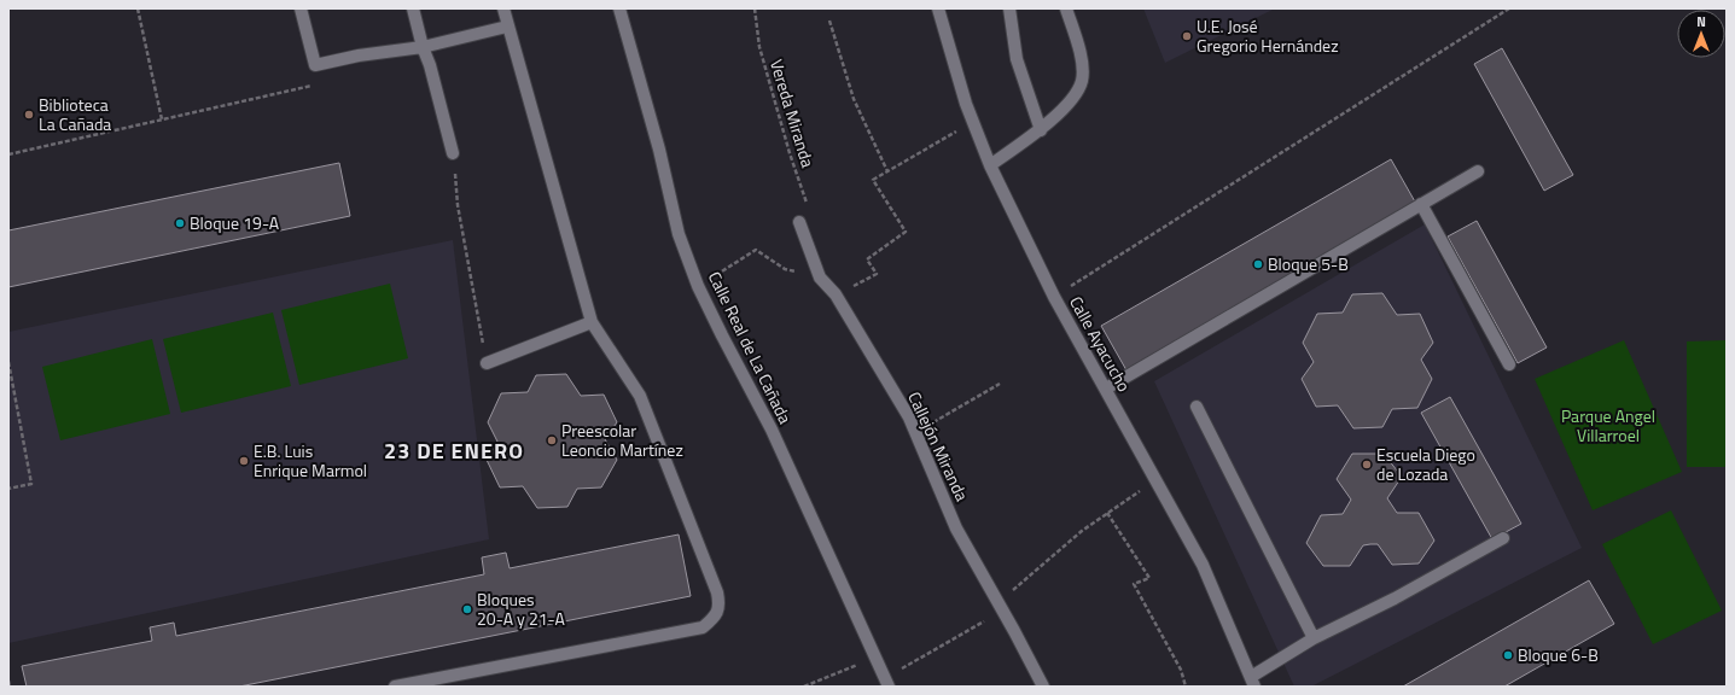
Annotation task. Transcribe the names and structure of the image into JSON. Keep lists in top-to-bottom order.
{
  "streets": {
    "street": ["Calle Ayacucho", "Calle Real de La Cañada", "Callejón Miranda"],
    "path": ["Vereda Miranda"]
  },
  "crossings": [
    ["Vereda Miranda", "Callejón Miranda"]
  ],
  "districts": ["23 DE ENERO"],
  "parks": ["Parque Angel Villarroel"],
  "places": [
    "U.E. José Gregorio Hernández",
    "Biblioteca La Cañada",
    "Bloque 19-A",
    "Bloque 5-B",
    "Preescolar Leoncio Martínez",
    "E.B. Luis Enrique Marmol",
    "Escuela Diego de Lozada",
    "Bloques 20-A y 21-A",
    "Bloque 6-B"
  ],
  "north": "top"
}
